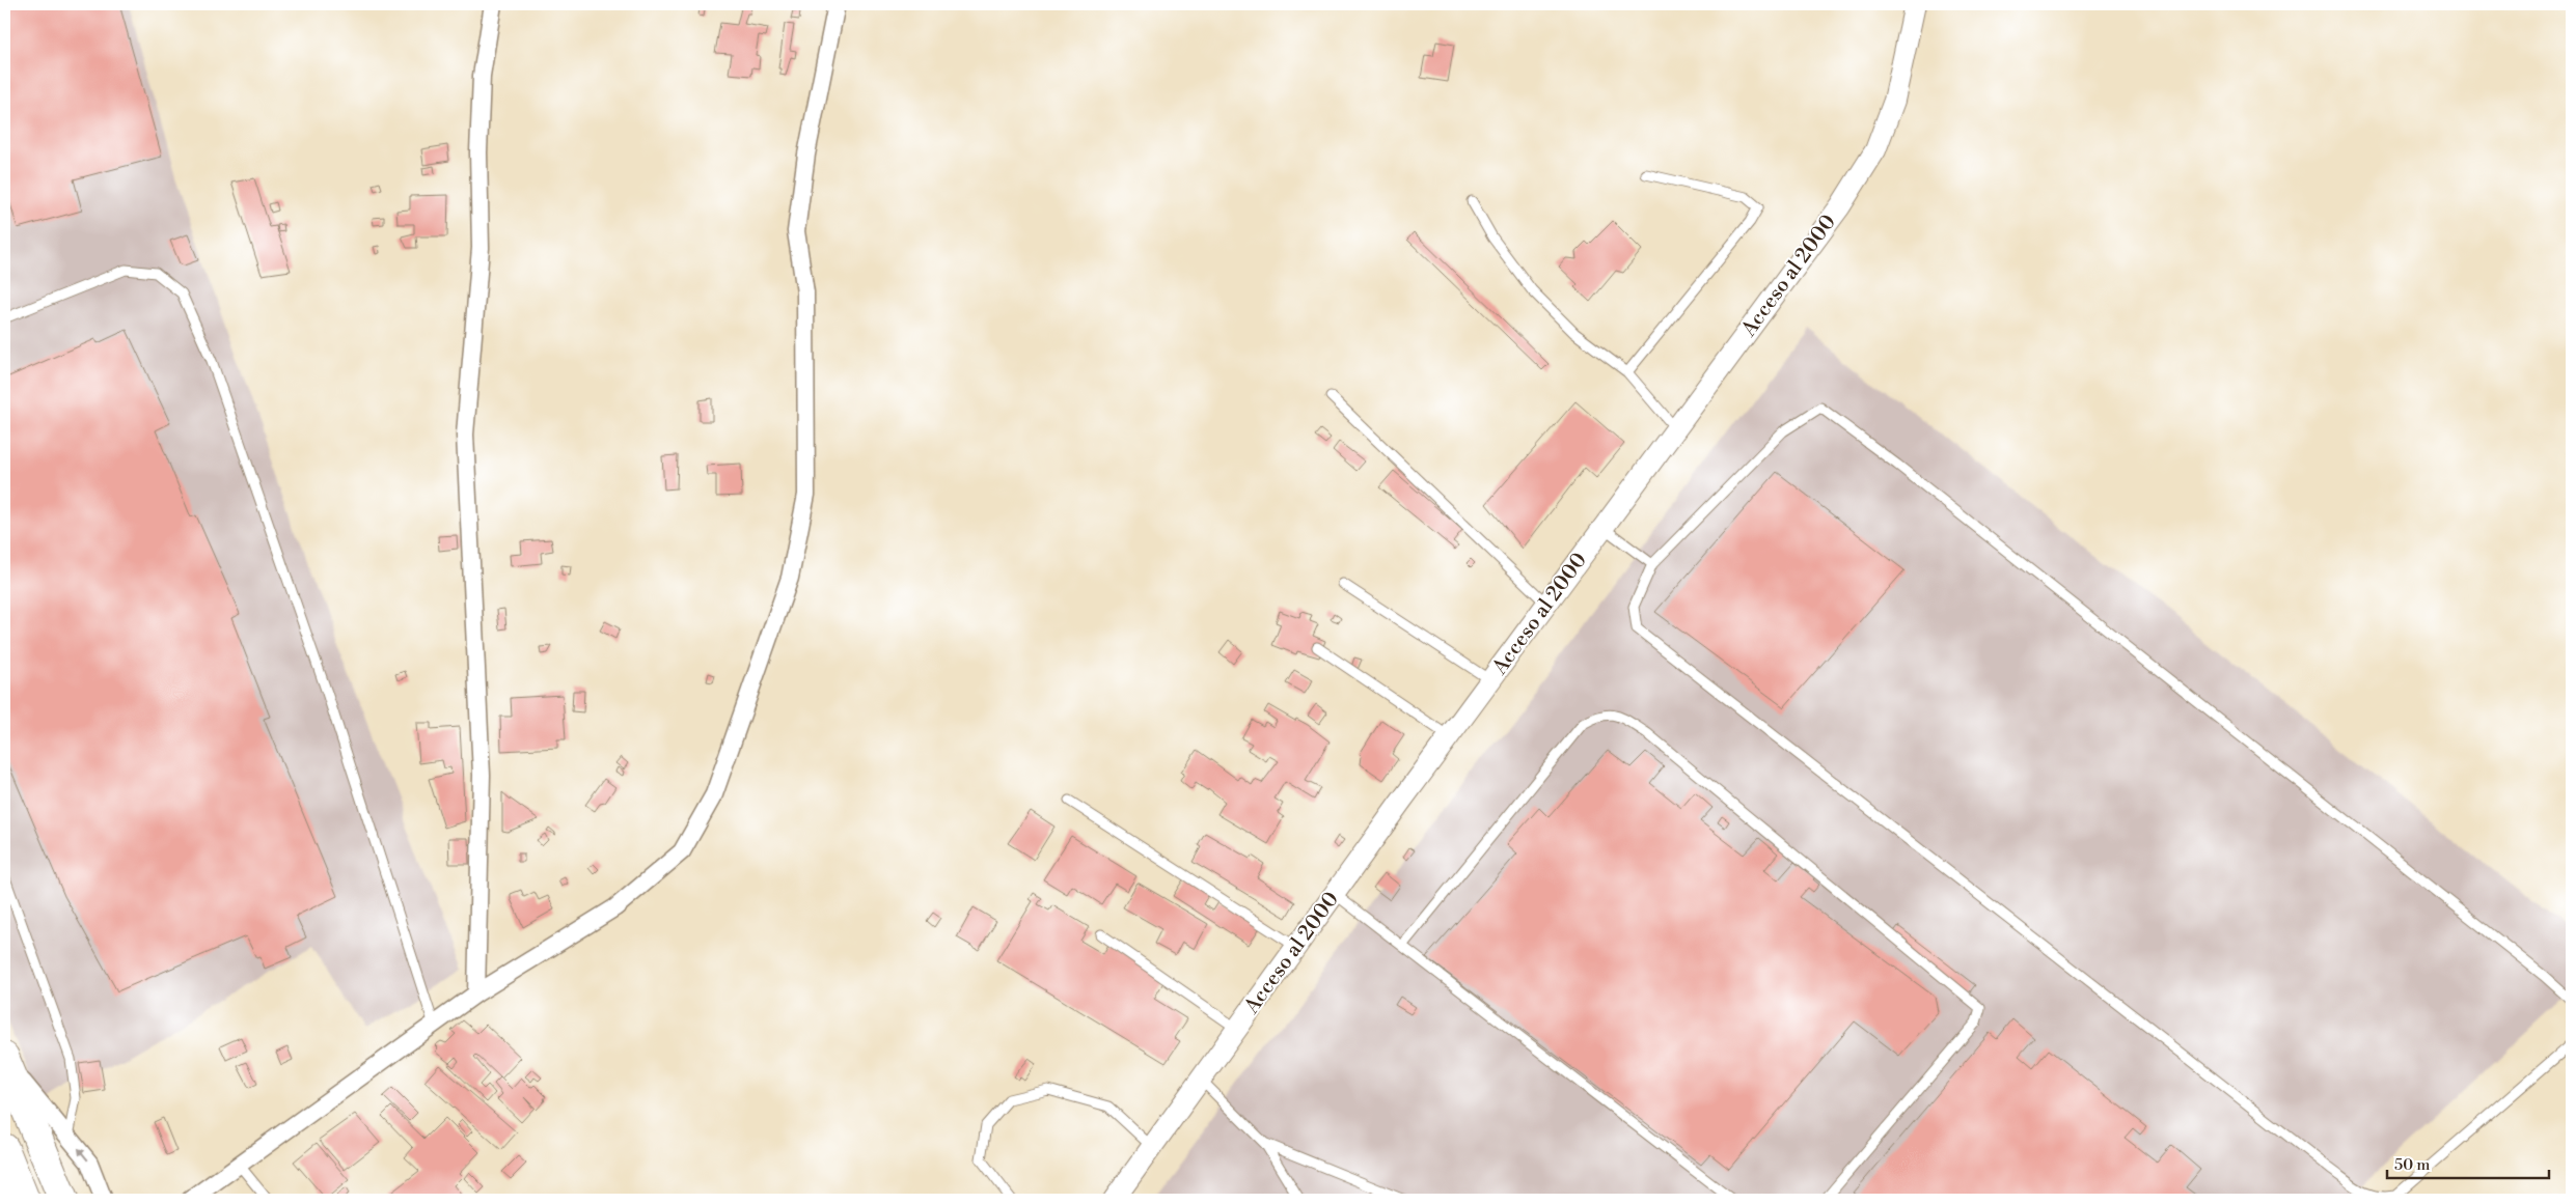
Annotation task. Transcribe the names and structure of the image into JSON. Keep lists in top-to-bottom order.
{
  "streets": {
    "street": ["Acceso al 2000"]
  },
  "scale_bar": "50 m"
}
